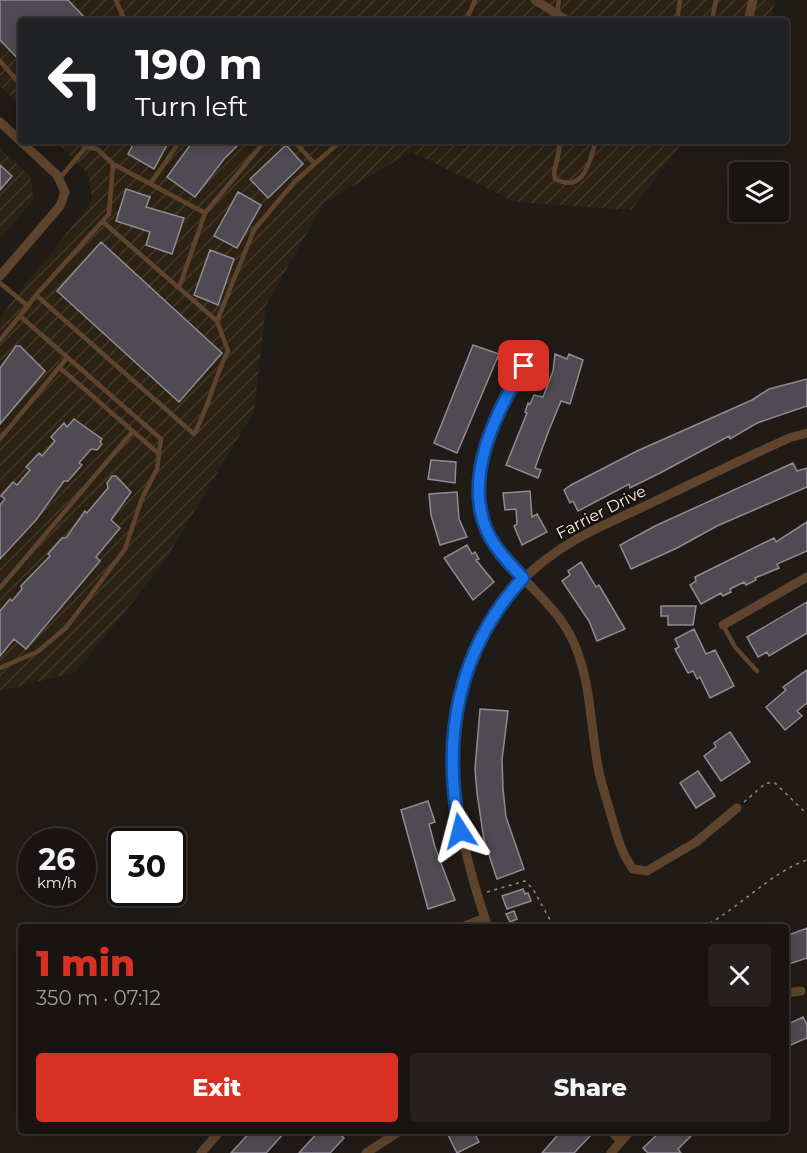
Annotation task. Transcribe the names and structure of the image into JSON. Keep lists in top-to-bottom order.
{
  "streets": {
    "street": ["Farrier Drive"]
  },
  "page": {
    "turn": ["190 m", "Turn left"],
    "speed": "26 km/h",
    "limit": "30",
    "heading": ["1 min", "350 m · 07:12"],
    "buttons": ["Exit", "Share"]
  }
}
